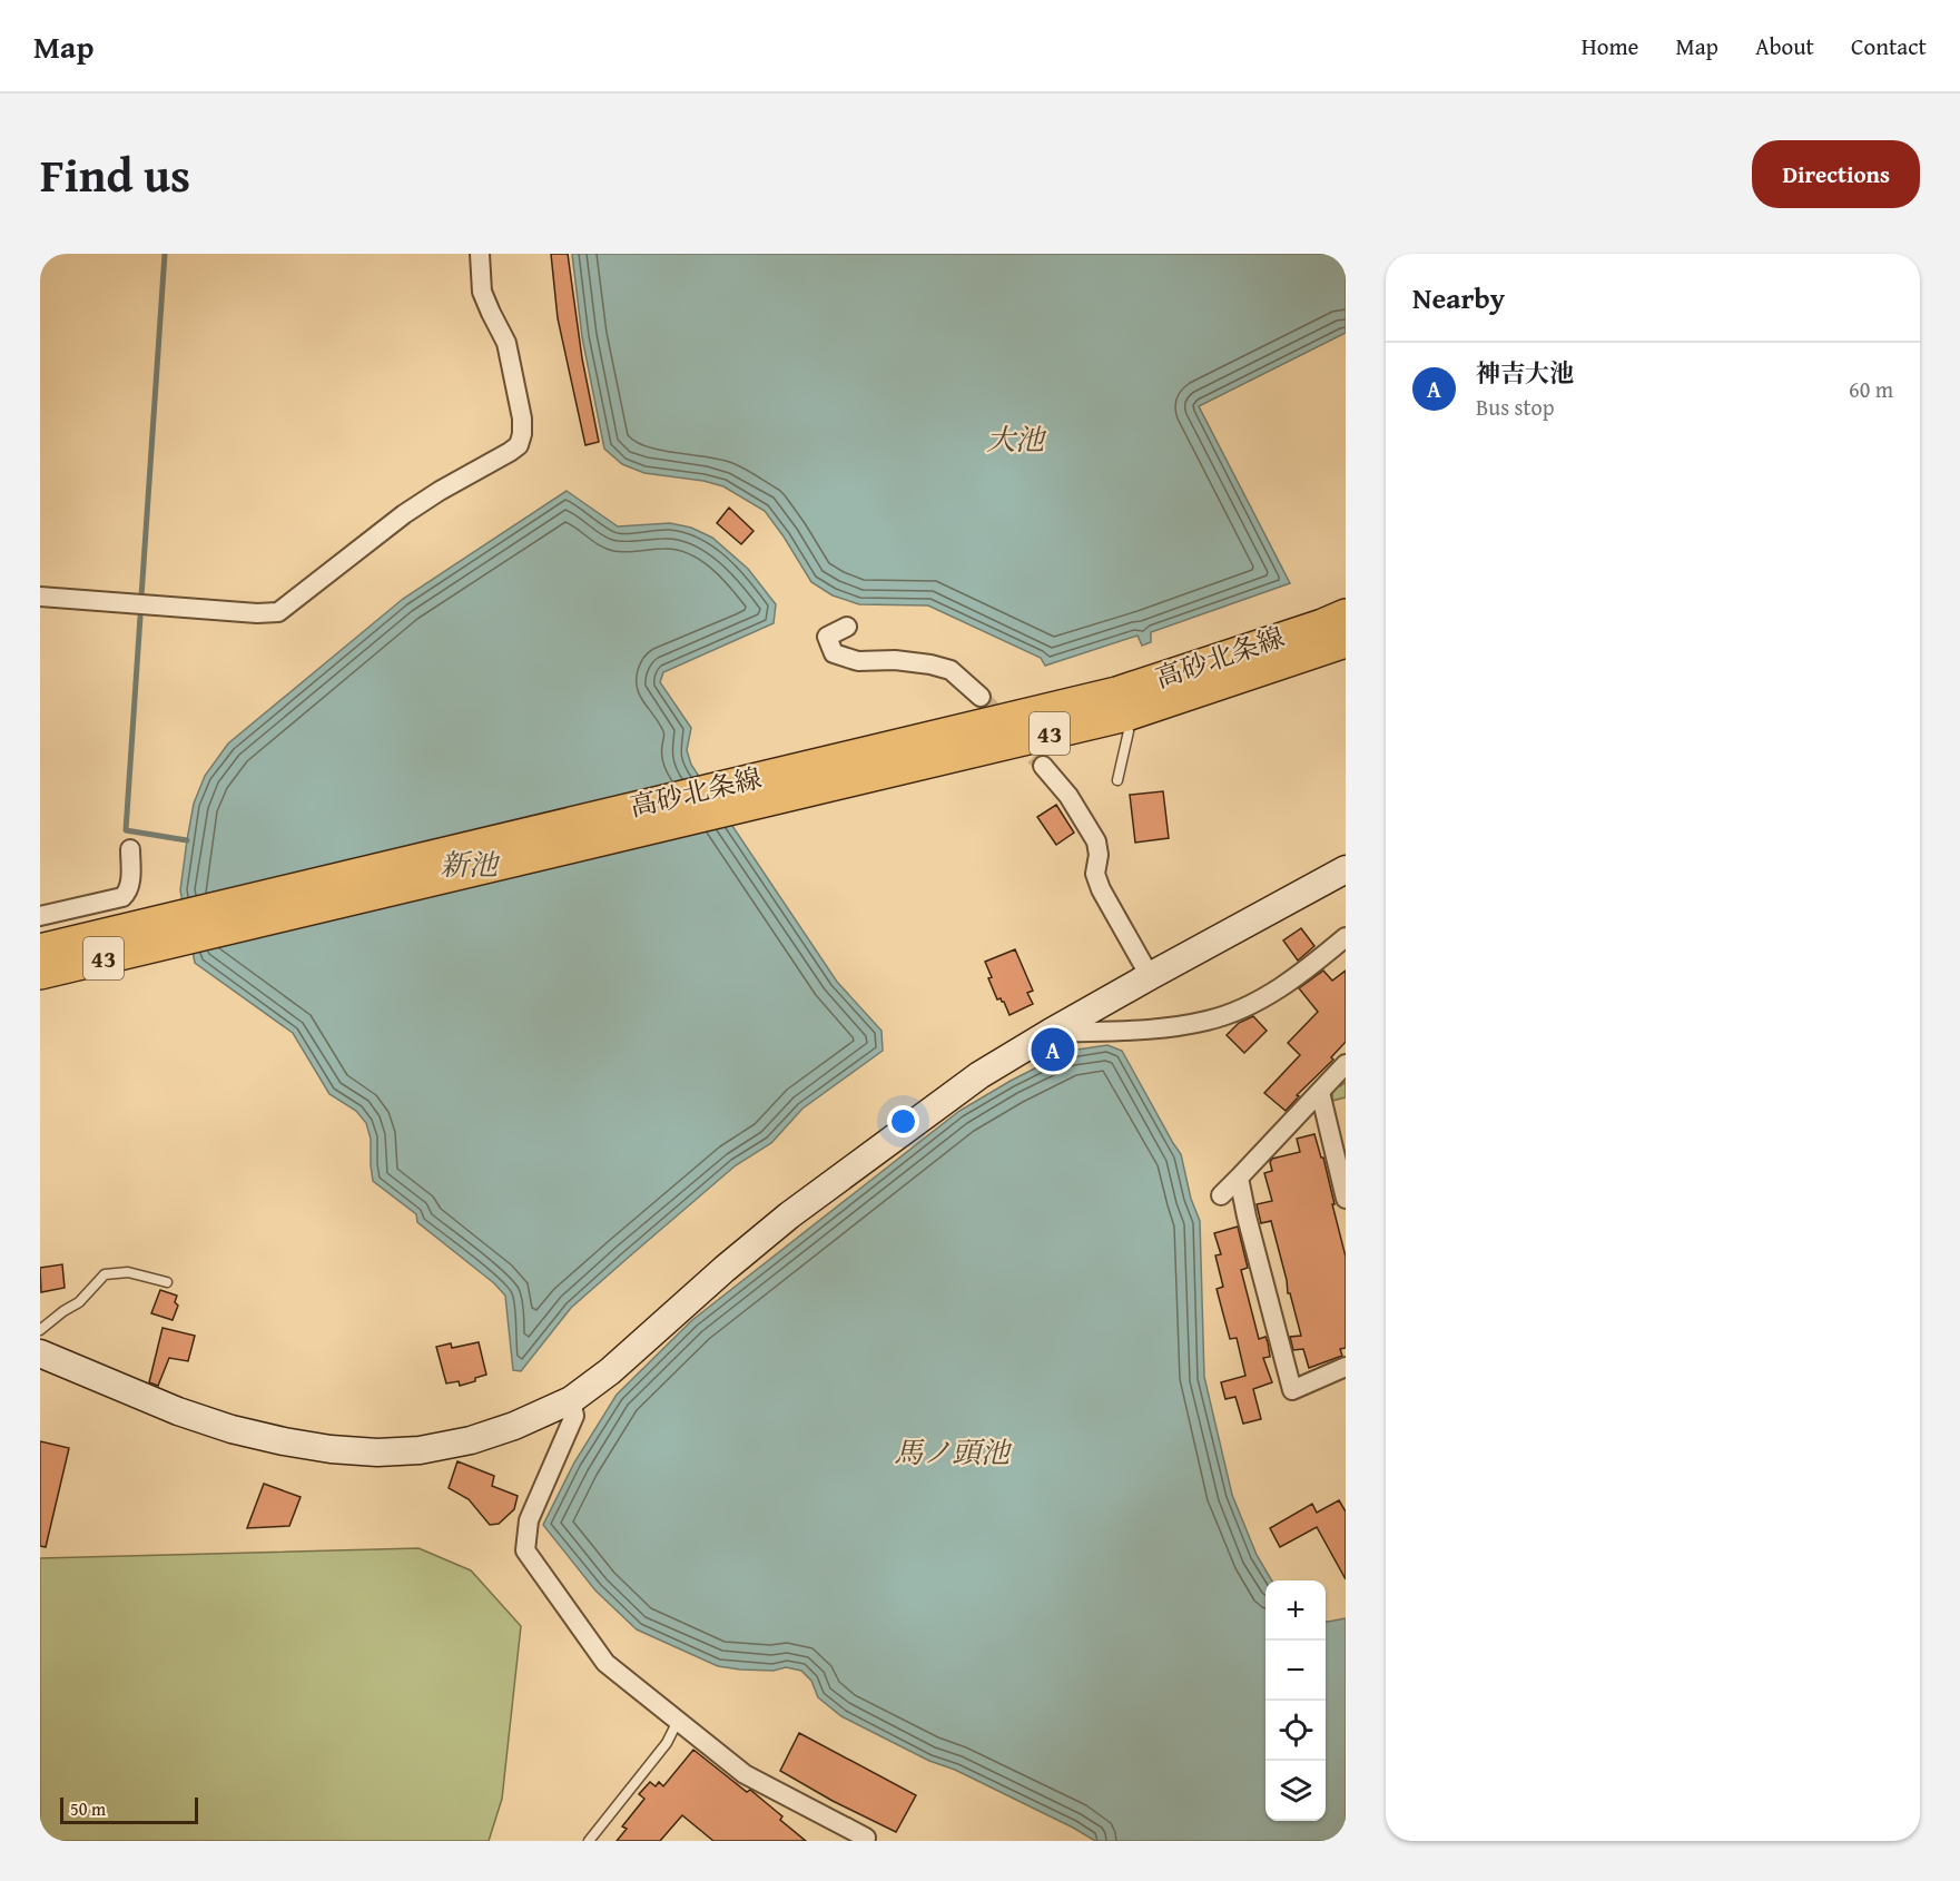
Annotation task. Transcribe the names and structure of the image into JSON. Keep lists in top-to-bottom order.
{
  "streets": {
    "main road": ["高砂北条線", "43"]
  },
  "water": ["大池", "新池", "馬ノ頭池"],
  "scale_bar": "50 m",
  "page": {
    "header": "Map",
    "nav": [
      "Home",
      "Map",
      "About",
      "Contact"
    ],
    "title": "Find us",
    "buttons": "Directions",
    "heading": "Nearby",
    "list": [
      {
        "mark": "A",
        "name": "神吉大池",
        "note": "Bus stop",
        "value": "60 m"
      }
    ],
    "pins": "A",
    "map_buttons": ["+", "−"],
    "scale": "50 m"
  }
}
